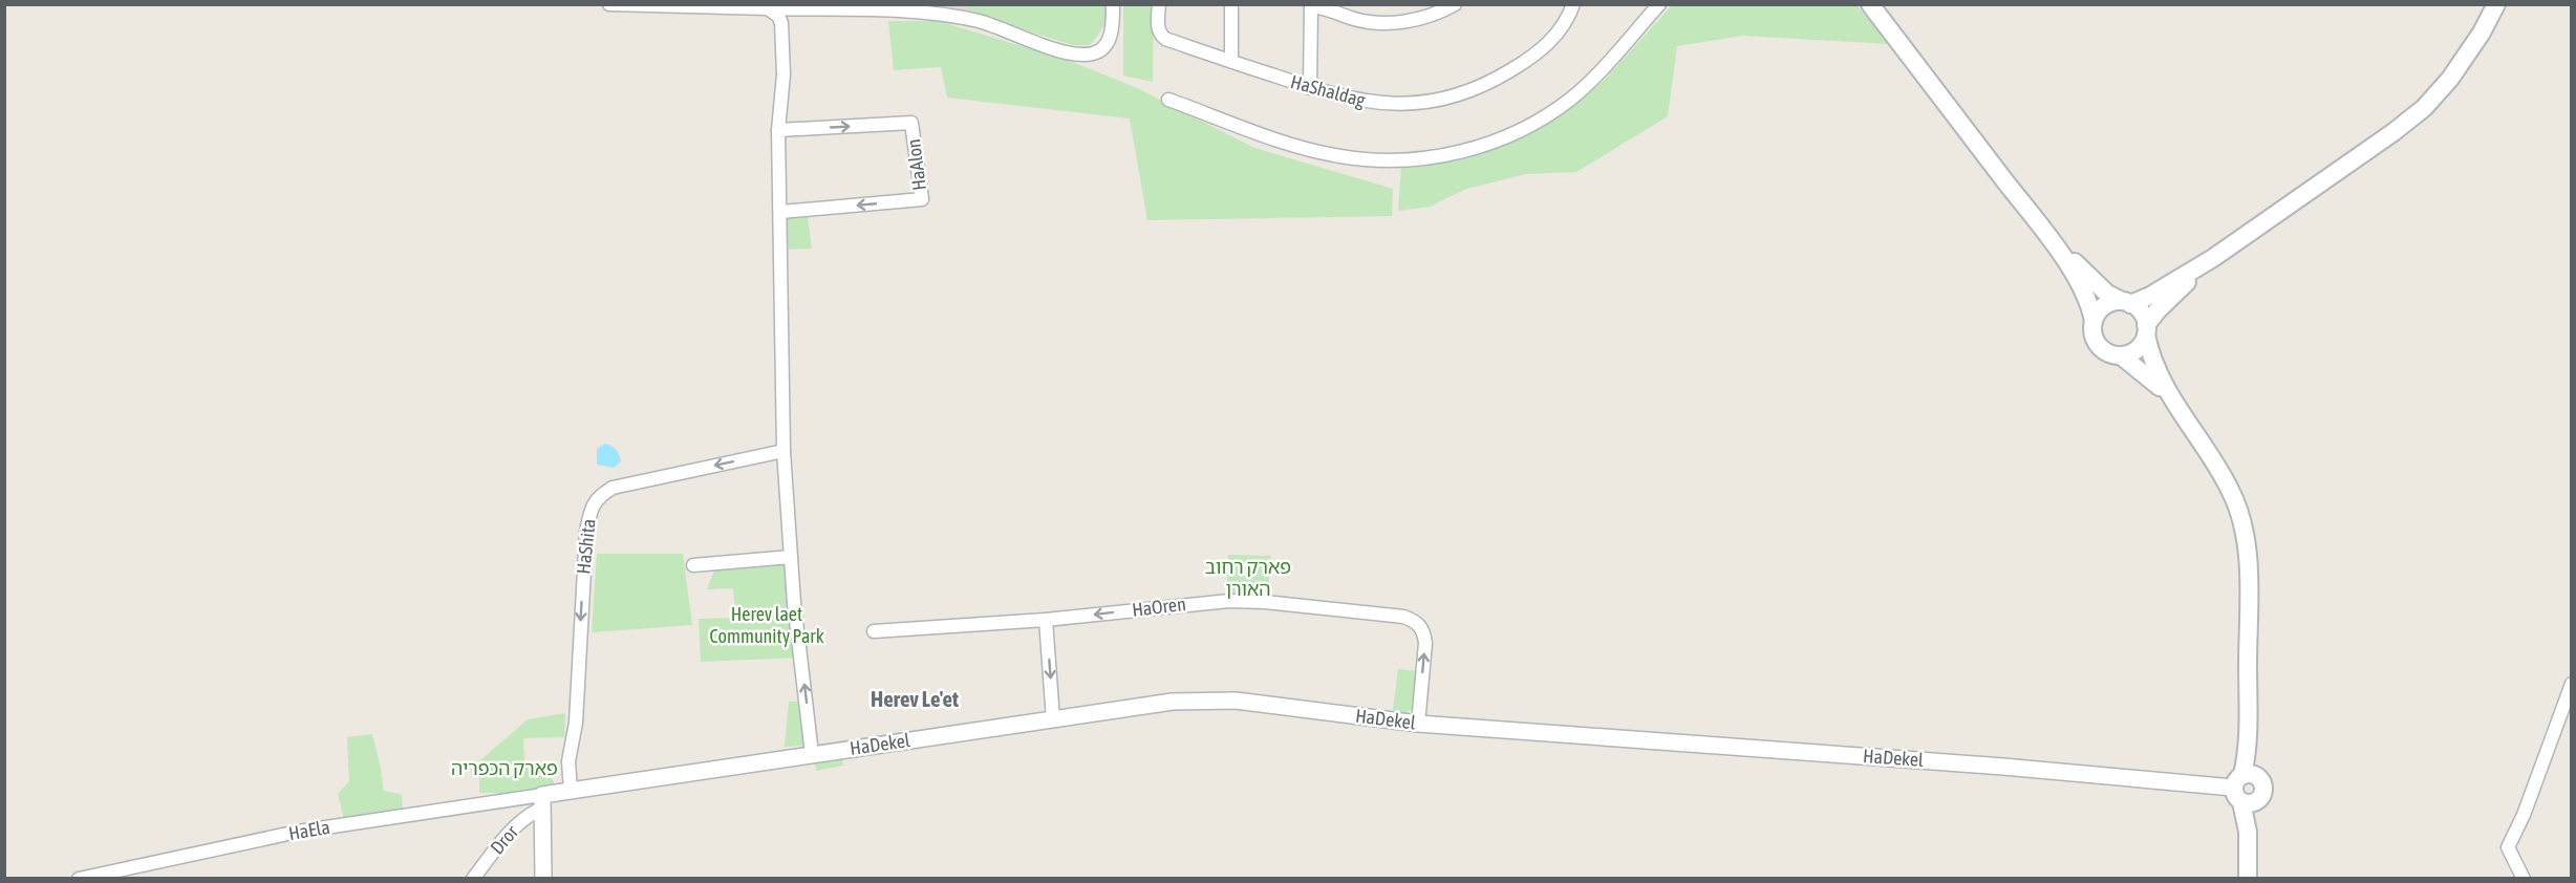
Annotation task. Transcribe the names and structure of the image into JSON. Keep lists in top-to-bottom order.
{
  "streets": {
    "street": [
      "HaShaldag",
      "HaAlon",
      "HaShita",
      "HaOren",
      "HaDekel",
      "HaEla",
      "Dror"
    ]
  },
  "crossings": [
    ["HaShita", "HaDekel"],
    ["HaOren", "HaDekel"],
    ["HaDekel", "HaEla"],
    ["HaDekel", "Dror"],
    ["HaEla", "Dror"]
  ],
  "one_way": ["HaShita", "HaOren"],
  "districts": ["Herev Le'et"],
  "parks": ["פארק רחוב האורן", "Herev laet Community Park", "פארק הכפריה"]
}
